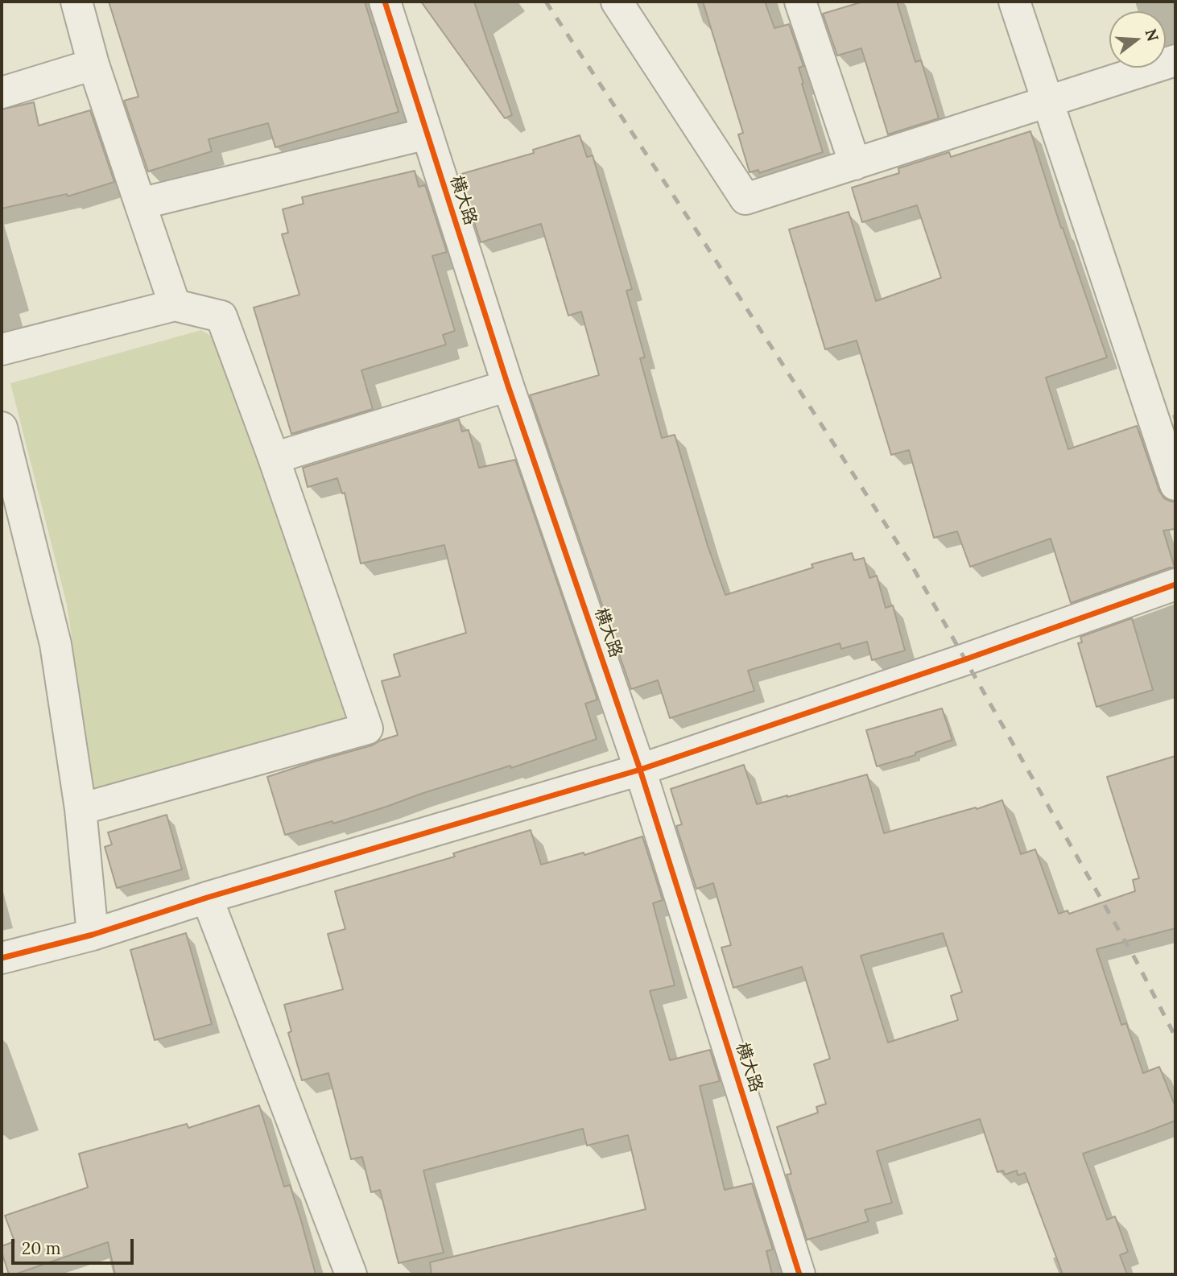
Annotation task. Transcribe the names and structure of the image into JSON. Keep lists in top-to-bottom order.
{
  "streets": {
    "street": ["横大路"]
  },
  "scale_bar": "20 m",
  "north": "right"
}
